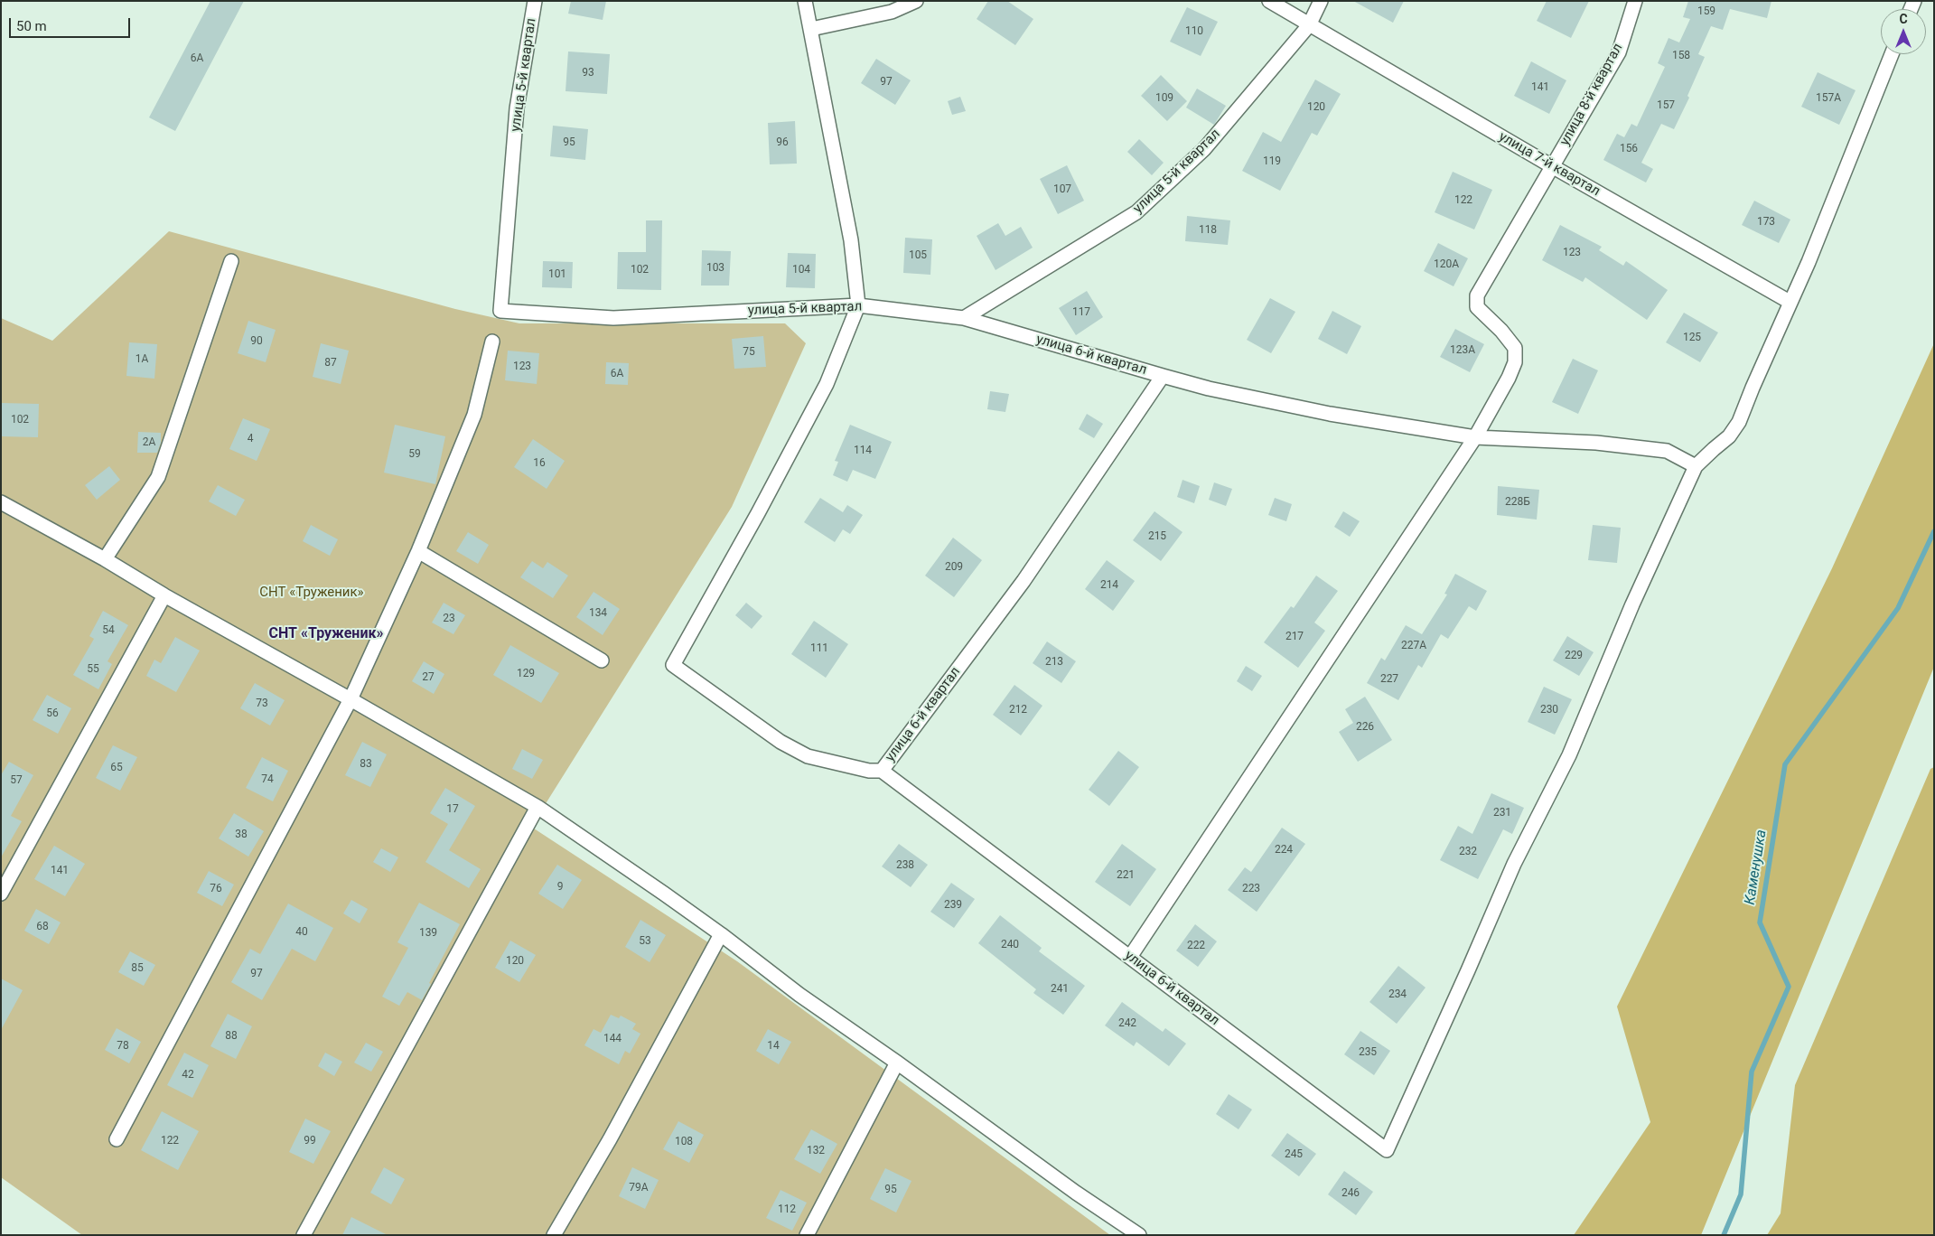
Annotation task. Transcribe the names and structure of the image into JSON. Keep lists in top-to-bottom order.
{
  "streets": {
    "street": [
      "улица 5-й квартал",
      "улица 8-й квартал",
      "улица 7-й квартал",
      "улица 6-й квартал"
    ]
  },
  "crossings": [
    ["улица 5-й квартал", "улица 7-й квартал"],
    ["улица 5-й квартал", "улица 6-й квартал"],
    ["улица 8-й квартал", "улица 7-й квартал"],
    ["улица 8-й квартал", "улица 6-й квартал"]
  ],
  "districts": ["СНТ «Труженик»"],
  "water": ["Каменушка"],
  "parks": ["СНТ «Труженик»"],
  "house_numbers": [
    "159",
    "110",
    "158",
    "6А",
    "93",
    "97",
    "141",
    "109",
    "157А",
    "157",
    "120",
    "95",
    "96",
    "156",
    "119",
    "107",
    "122",
    "173",
    "118",
    "123",
    "105",
    "120А",
    "103",
    "102",
    "104",
    "101",
    "117",
    "125",
    "90",
    "123А",
    "75",
    "1А",
    "87",
    "123",
    "6А",
    "102",
    "4",
    "2А",
    "114",
    "59",
    "16",
    "228Б",
    "215",
    "209",
    "214",
    "134",
    "23",
    "54",
    "217",
    "227А",
    "111",
    "229",
    "213",
    "55",
    "129",
    "27",
    "227",
    "73",
    "212",
    "230",
    "56",
    "226",
    "83",
    "65",
    "74",
    "57",
    "17",
    "231",
    "38",
    "224",
    "232",
    "238",
    "141",
    "221",
    "9",
    "76",
    "223",
    "239",
    "68",
    "40",
    "139",
    "53",
    "240",
    "222",
    "120",
    "85",
    "97",
    "241",
    "234",
    "242",
    "88",
    "144",
    "78",
    "14",
    "235",
    "42",
    "122",
    "99",
    "108",
    "132",
    "245",
    "79А",
    "95",
    "246",
    "112"
  ],
  "scale_bar": "50 m",
  "north": "top"
}
